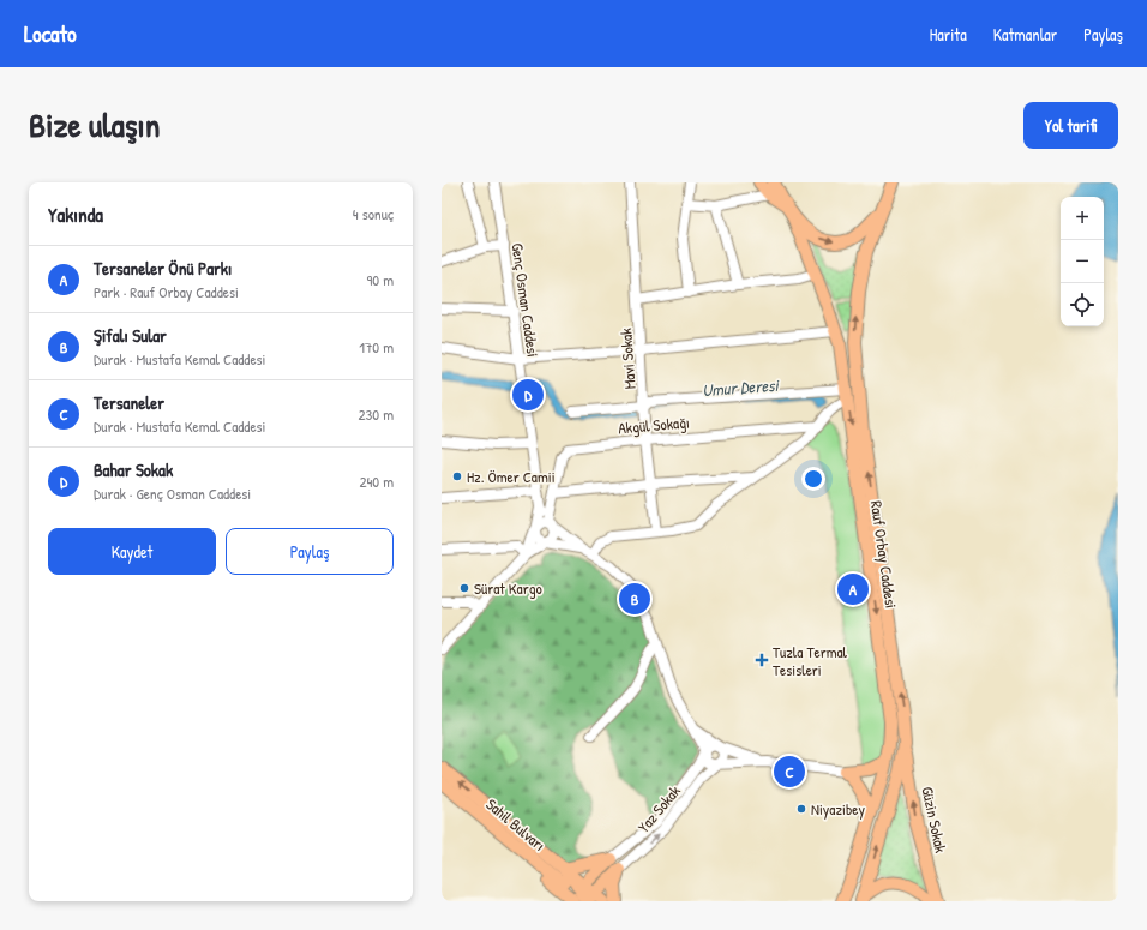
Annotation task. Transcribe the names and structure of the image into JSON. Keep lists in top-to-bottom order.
{
  "streets": {
    "main road": ["Rauf Orbay Caddesi", "Güzin Sokak", "Sahil Bulvarı"],
    "street": [
      "Genç Osman Caddesi",
      "Mavi Sokak",
      "Akgül Sokağı",
      "Yaz Sokak"
    ]
  },
  "crossings": [
    ["Genç Osman Caddesi", "Akgül Sokağı"],
    ["Mavi Sokak", "Akgül Sokağı"],
    ["Rauf Orbay Caddesi", "Güzin Sokak"]
  ],
  "water": ["Umur Deresi"],
  "places": {
    "other": ["Hz. Ömer Camii", "Sürat Kargo", "Niyazibey"],
    "health": ["Tuzla Termal Tesisleri"]
  },
  "page": {
    "header": "Locato",
    "nav": ["Harita", "Katmanlar", "Paylaş"],
    "title": "Bize ulaşın",
    "buttons": [
      "Yol tarifi",
      ["Kaydet", "Paylaş"]
    ],
    "heading": ["Yakında", "4 sonuç"],
    "map_buttons": ["+", "−"],
    "list": [
      {
        "mark": "A",
        "name": "Tersaneler Önü Parkı",
        "note": "Park · Rauf Orbay Caddesi",
        "value": "90 m"
      },
      {
        "mark": "B",
        "name": "Şifalı Sular",
        "note": "Durak · Mustafa Kemal Caddesi",
        "value": "170 m"
      },
      {
        "mark": "C",
        "name": "Tersaneler",
        "note": "Durak · Mustafa Kemal Caddesi",
        "value": "230 m"
      },
      {
        "mark": "D",
        "name": "Bahar Sokak",
        "note": "Durak · Genç Osman Caddesi",
        "value": "240 m"
      }
    ],
    "pins": [
      "D",
      "A",
      "B",
      "C"
    ]
  }
}
